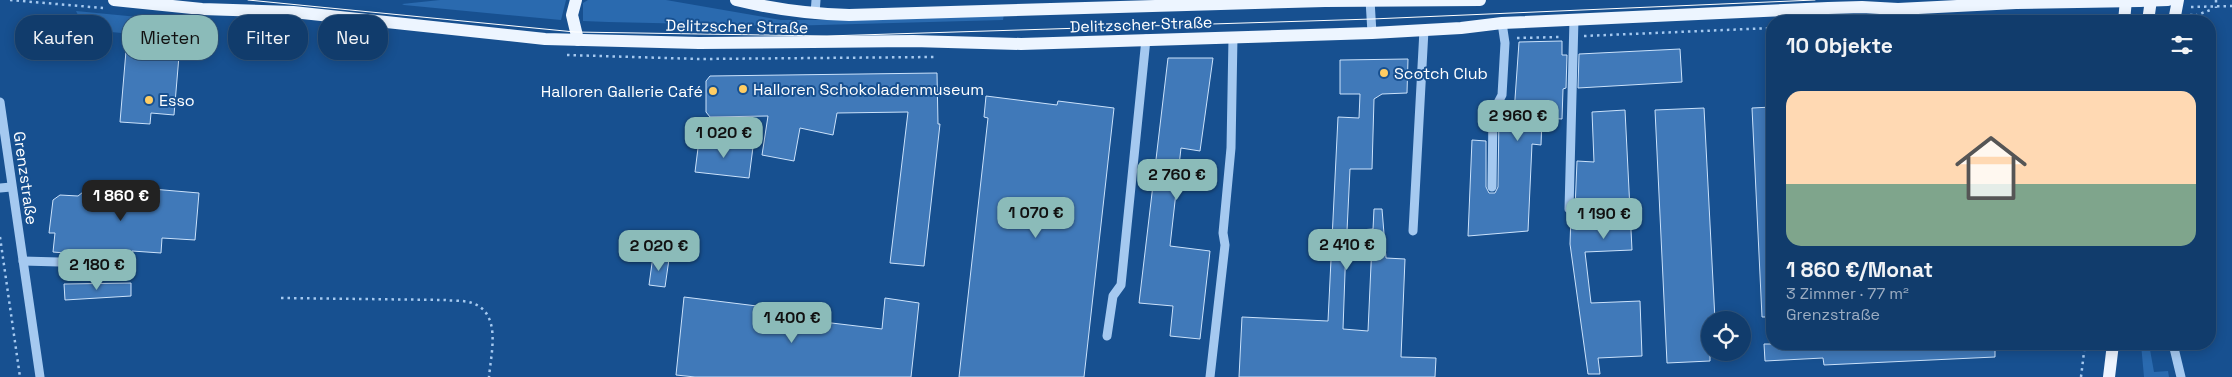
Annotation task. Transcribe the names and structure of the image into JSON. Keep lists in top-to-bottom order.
{
  "streets": {
    "main road": ["Delitzscher Straße"],
    "street": ["Grenzstraße"]
  },
  "places": [
    "Scotch Club",
    "Halloren Schokoladenmuseum",
    "Halloren Gallerie Café",
    "Esso"
  ],
  "page": {
    "chip": [
      "Kaufen",
      "Mieten",
      "Filter",
      "Neu"
    ],
    "heading": "10 Objekte",
    "list": [
      {
        "name": "1 860 €/Monat",
        "note": "3 Zimmer · 77 m² · Grenzstraße"
      }
    ],
    "price": [
      "2 960 €",
      "1 020 €",
      "2 760 €",
      "1 860 €",
      "1 070 €",
      "1 190 €",
      "2 410 €",
      "2 020 €",
      "2 180 €",
      "1 400 €"
    ]
  }
}
